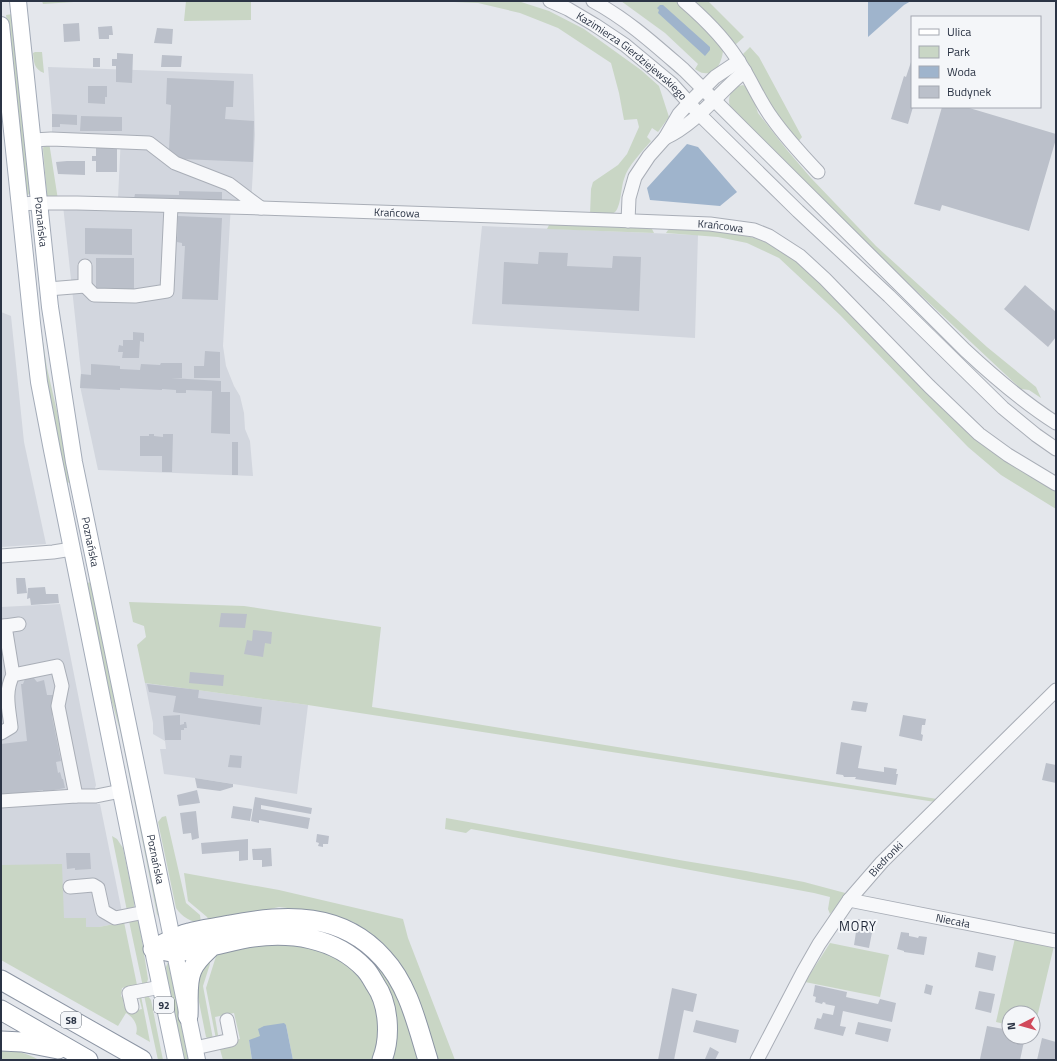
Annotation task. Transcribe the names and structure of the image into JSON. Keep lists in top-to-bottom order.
{
  "streets": {
    "highway": ["S8"],
    "main road": ["Poznańska", "92"],
    "street": [
      "Kazimierza Gierdziejewskiego",
      "Krańcowa",
      "Biedronki",
      "Niecała"
    ]
  },
  "crossings": [
    ["Krańcowa", "Poznańska"],
    ["Biedronki", "Niecała"]
  ],
  "districts": ["MORY"],
  "legend": [
    "Ulica",
    "Park",
    "Woda",
    "Budynek"
  ],
  "north": "left"
}
